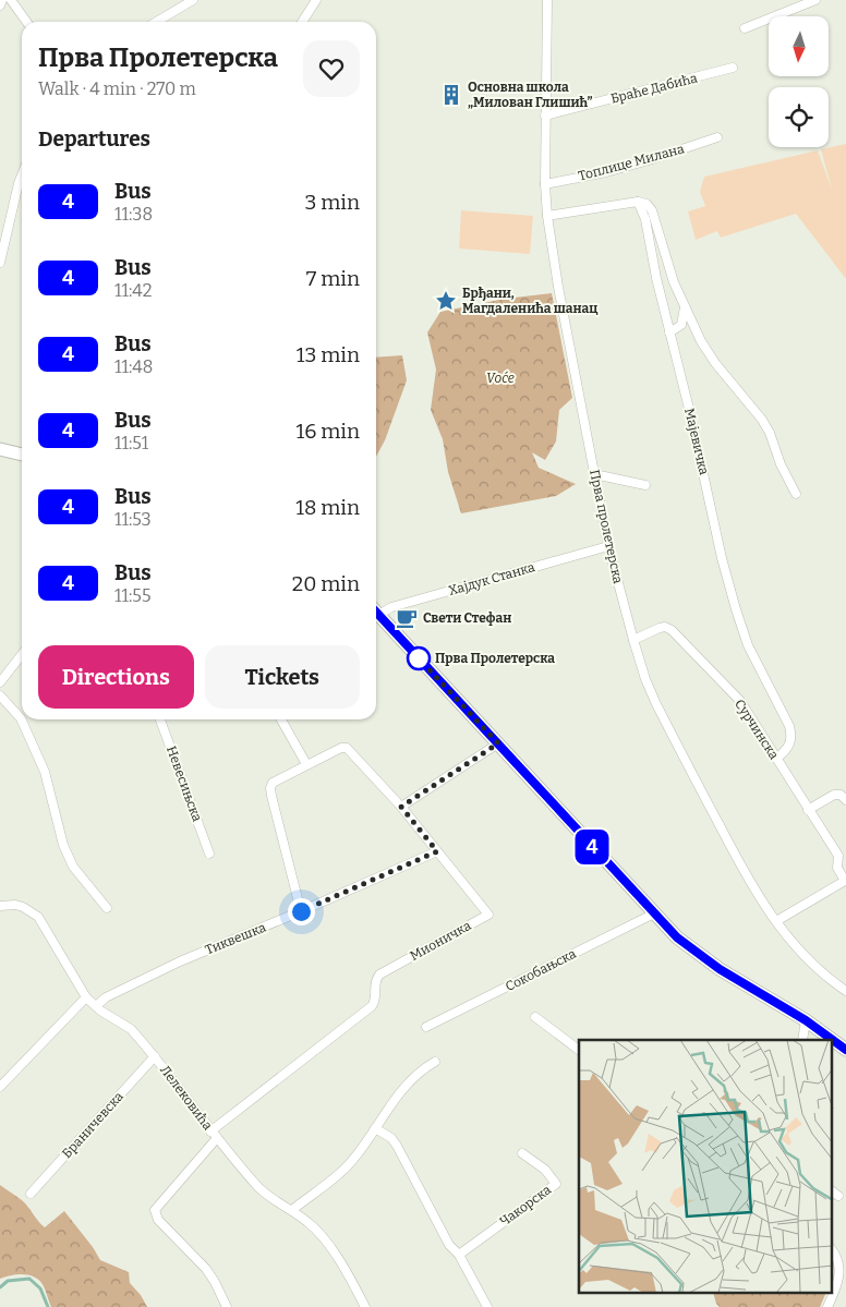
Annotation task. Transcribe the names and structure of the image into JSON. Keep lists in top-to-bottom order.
{
  "streets": {
    "street": [
      "Браће Дабића",
      "Топлице Милана",
      "Мајевичка",
      "Прва пролетерска",
      "Хајдук Станка",
      "Сурчинска",
      "Невесињска",
      "Тиквешка",
      "Мионичка",
      "Сокобањска",
      "Лелековића",
      "Браничевска",
      "Чакорска"
    ]
  },
  "crossings": [
    ["Браће Дабића", "Прва пролетерска"],
    ["Топлице Милана", "Прва пролетерска"],
    ["Мајевичка", "Сурчинска"],
    ["Прва пролетерска", "Хајдук Станка"],
    ["Прва пролетерска", "Сурчинска"],
    ["Тиквешка", "Мионичка"],
    ["Тиквешка", "Лелековића"],
    ["Мионичка", "Лелековића"],
    ["Лелековића", "Браничевска"]
  ],
  "parks": ["Voće"],
  "places": {
    "building": ["Основна школа „Милован Глишић”"],
    "place": ["Брђани, Магдаленића шанац"],
    "cafe": ["Свети Стефан"],
    "other": ["Прва Пролетерска"]
  },
  "lines": ["bus line 4"],
  "north": "bottom",
  "page": {
    "on_map": "4",
    "heading": [
      ["Прва Пролетерска", "Walk · 4 min · 270 m"],
      "Departures"
    ],
    "list": [
      {
        "mark": "4",
        "name": "Bus",
        "note": "11:38",
        "value": "3 min"
      },
      {
        "mark": "4",
        "name": "Bus",
        "note": "11:42",
        "value": "7 min"
      },
      {
        "mark": "4",
        "name": "Bus",
        "note": "11:48",
        "value": "13 min"
      },
      {
        "mark": "4",
        "name": "Bus",
        "note": "11:51",
        "value": "16 min"
      },
      {
        "mark": "4",
        "name": "Bus",
        "note": "11:53",
        "value": "18 min"
      },
      {
        "mark": "4",
        "name": "Bus",
        "note": "11:55",
        "value": "20 min"
      }
    ],
    "buttons": ["Directions", "Tickets"]
  }
}
